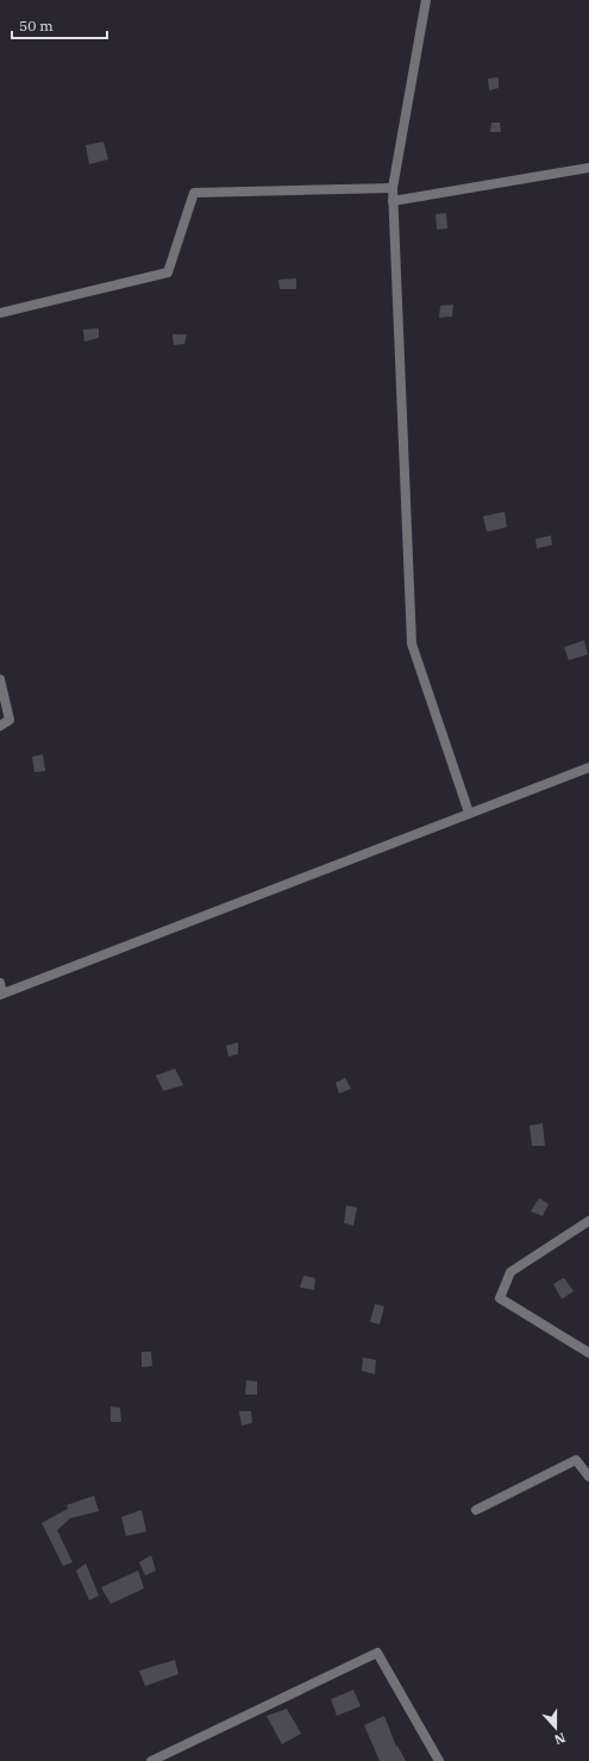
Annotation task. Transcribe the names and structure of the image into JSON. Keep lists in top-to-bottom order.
{
  "scale_bar": "50 m",
  "north": "bottom"
}
